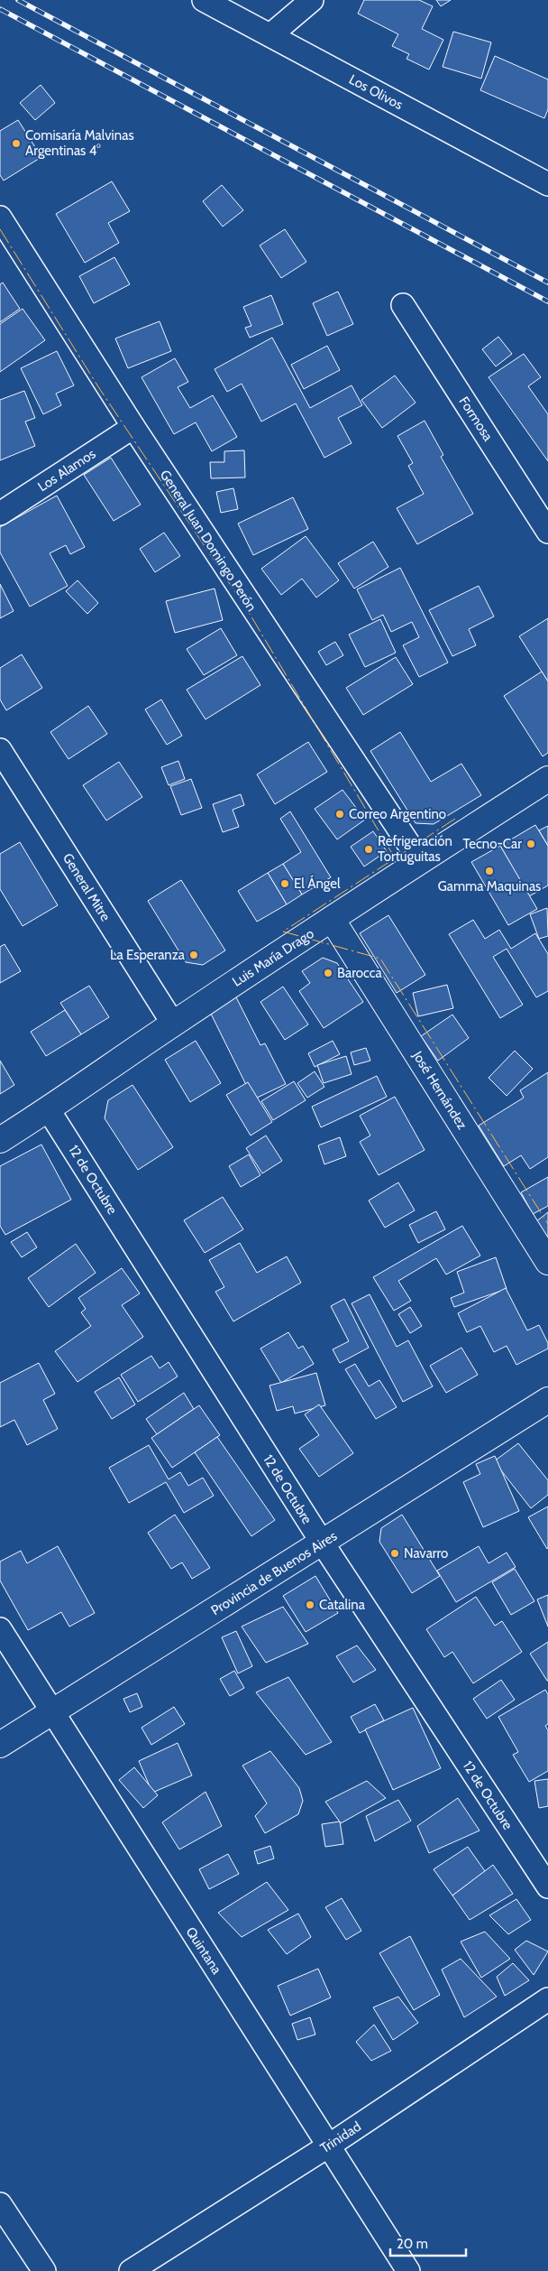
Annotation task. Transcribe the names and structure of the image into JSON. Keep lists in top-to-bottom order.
{
  "streets": {
    "street": [
      "Los Olivos",
      "Formosa",
      "Los Alamos",
      "General Juan Domingo Perón",
      "General Mitre",
      "Luis María Drago",
      "José Hernández",
      "12 de Octubre",
      "Provincia de Buenos Aires",
      "Quintana",
      "Trinidad"
    ]
  },
  "crossings": [
    ["Los Alamos", "General Juan Domingo Perón"],
    ["General Juan Domingo Perón", "Luis María Drago"],
    ["General Mitre", "Luis María Drago"],
    ["Luis María Drago", "José Hernández"],
    ["Luis María Drago", "12 de Octubre"],
    ["12 de Octubre", "Provincia de Buenos Aires"],
    ["Provincia de Buenos Aires", "Quintana"],
    ["Quintana", "Trinidad"]
  ],
  "places": [
    "Comisaría Malvinas Argentinas 4°",
    "Correo Argentino",
    "Tecno-Car",
    "Refrigeración Tortuguitas",
    "Gamma Maquinas",
    "El Ángel",
    "La Esperanza",
    "Barocca",
    "Navarro",
    "Catalina"
  ],
  "scale_bar": "20 m"
}
